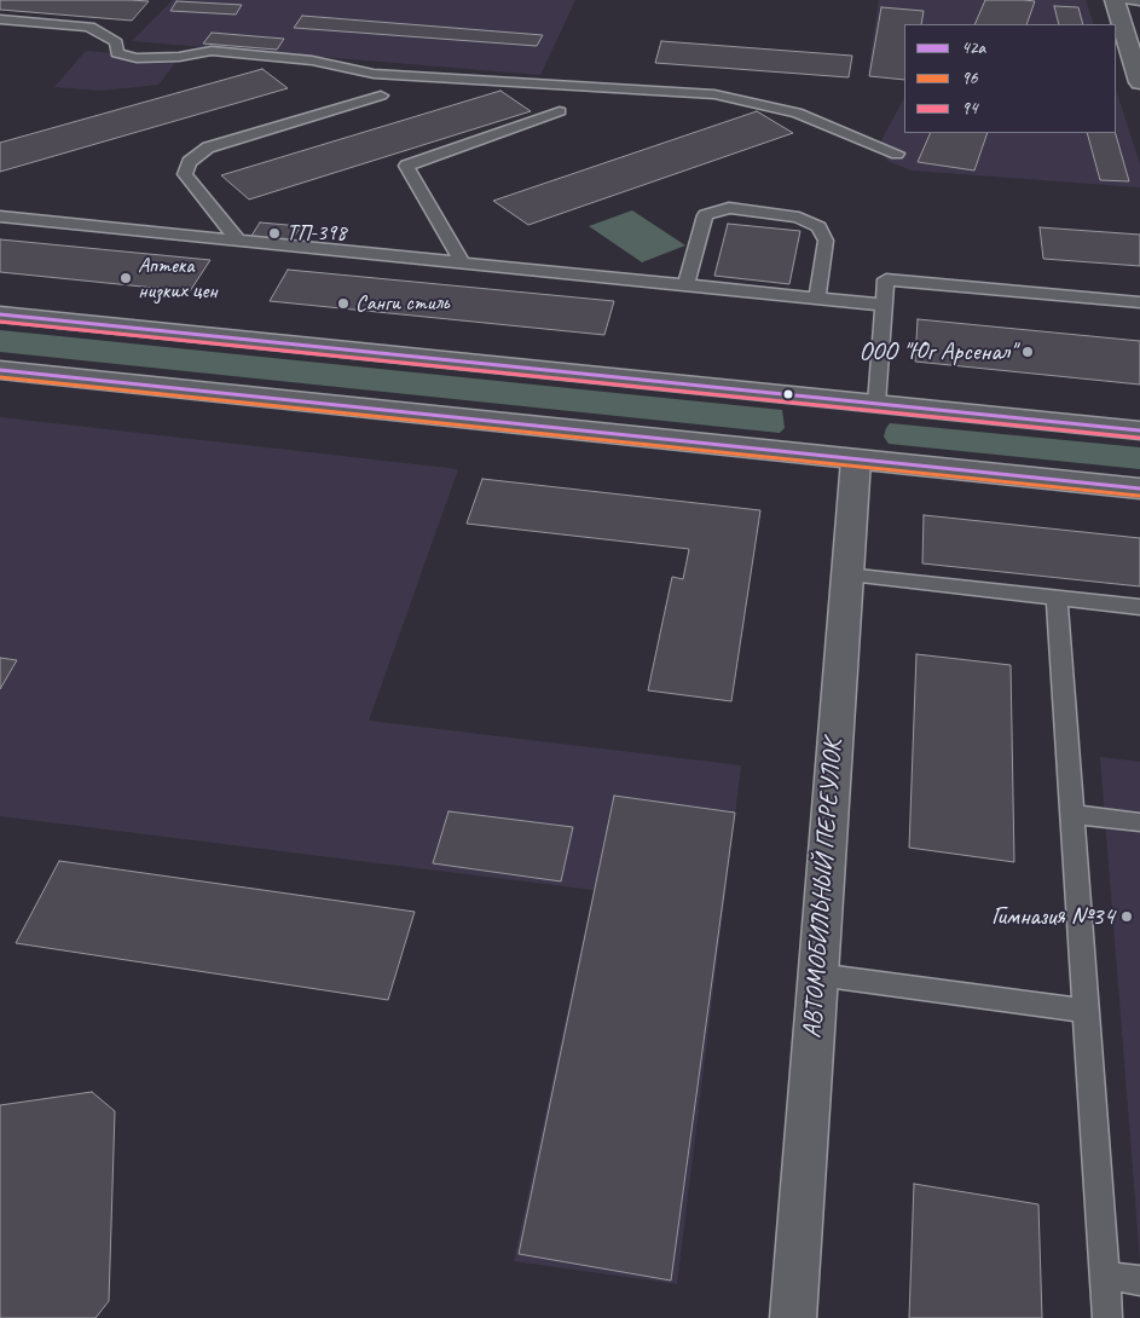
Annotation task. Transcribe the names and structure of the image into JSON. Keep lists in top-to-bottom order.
{
  "streets": {
    "main road": ["АВТОМОБИЛЬНЫЙ ПЕРЕУЛОК"]
  },
  "places": [
    "ТП-398",
    "Аптека низких цен",
    "Санги стиль",
    "ООО \"Юг Арсенал\"",
    "Гимназия №34"
  ],
  "lines": ["transit line 42a", "transit line 94", "transit line 96"],
  "legend": ["42a", "96", "94"]
}
